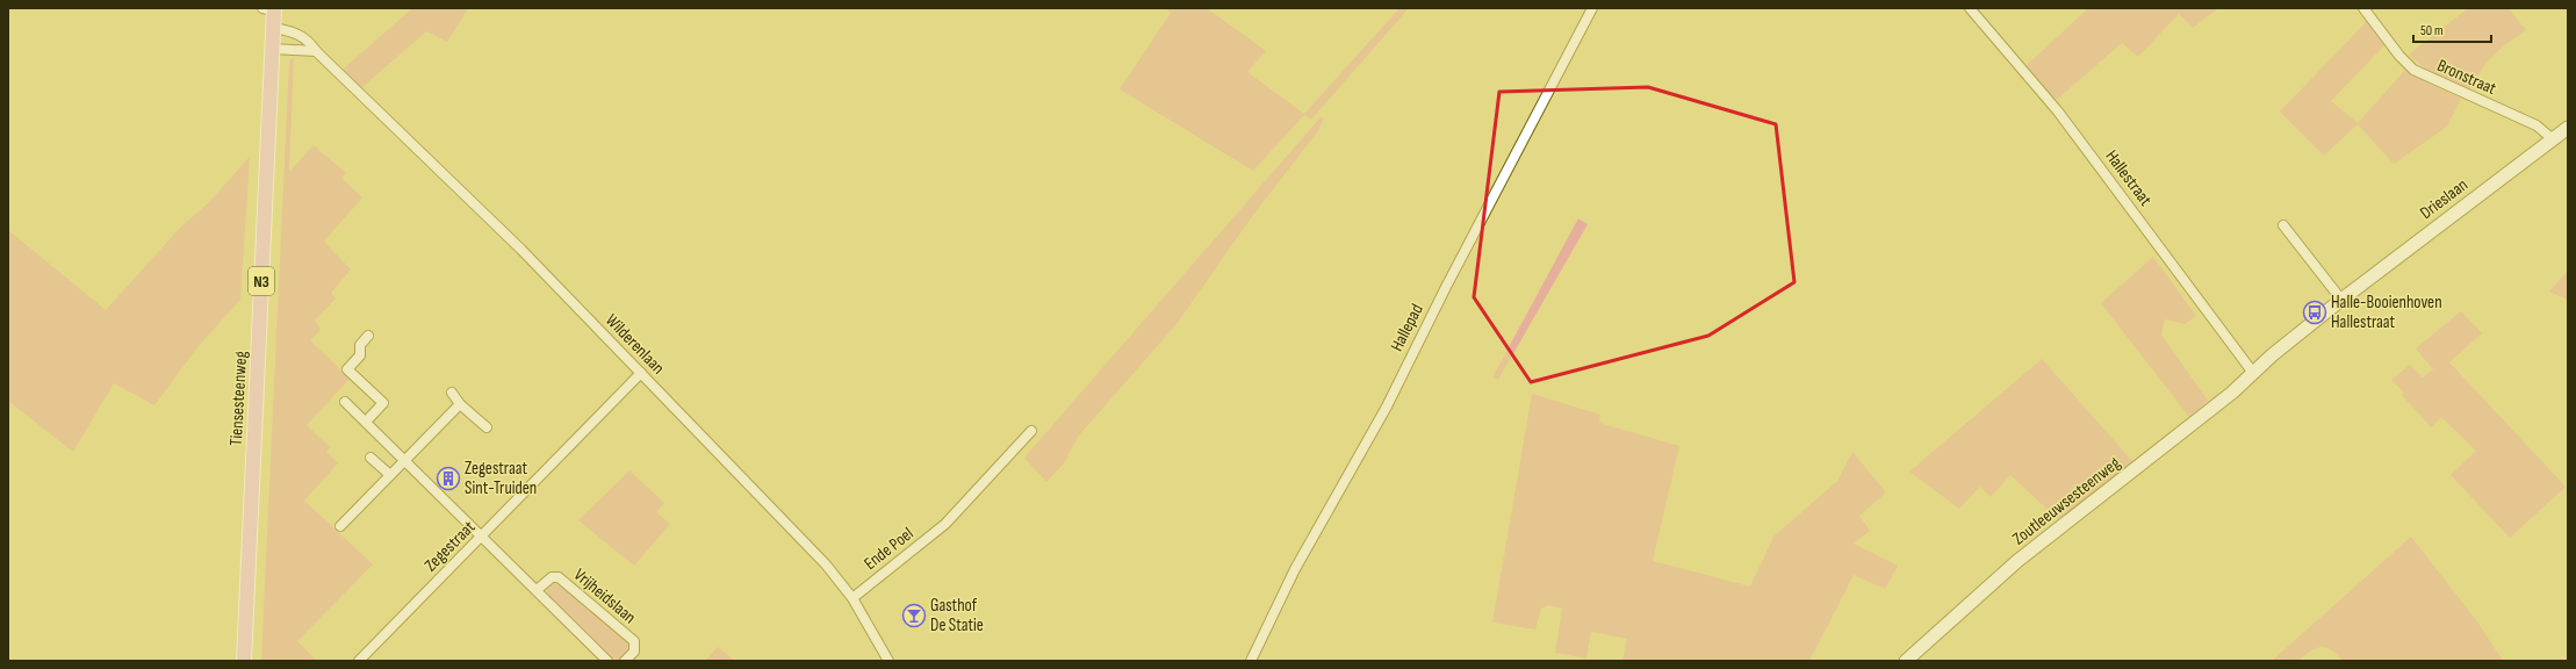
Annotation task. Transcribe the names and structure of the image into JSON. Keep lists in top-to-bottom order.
{
  "streets": {
    "main road": ["N3", "Tiensesteenweg"],
    "street": [
      "Bronstraat",
      "Hallestraat",
      "Drieslaan",
      "Hallepad",
      "Wilderenlaan",
      "Zoutleeuwsesteenweg",
      "Zegestraat",
      "Ende Poel",
      "Vrijheidslaan"
    ]
  },
  "crossings": [
    ["Bronstraat", "Drieslaan"],
    ["Hallestraat", "Drieslaan"],
    ["Hallestraat", "Zoutleeuwsesteenweg"],
    ["Drieslaan", "Zoutleeuwsesteenweg"],
    ["N3", "Wilderenlaan"],
    ["N3", "Tiensesteenweg"],
    ["Wilderenlaan", "Zegestraat"],
    ["Wilderenlaan", "Ende Poel"]
  ],
  "places": {
    "bus stop": ["Halle-Booienhoven Hallestraat"],
    "building": ["Zegestraat Sint-Truiden"],
    "bar": ["Gasthof De Statie"]
  },
  "scale_bar": "50 m"
}
